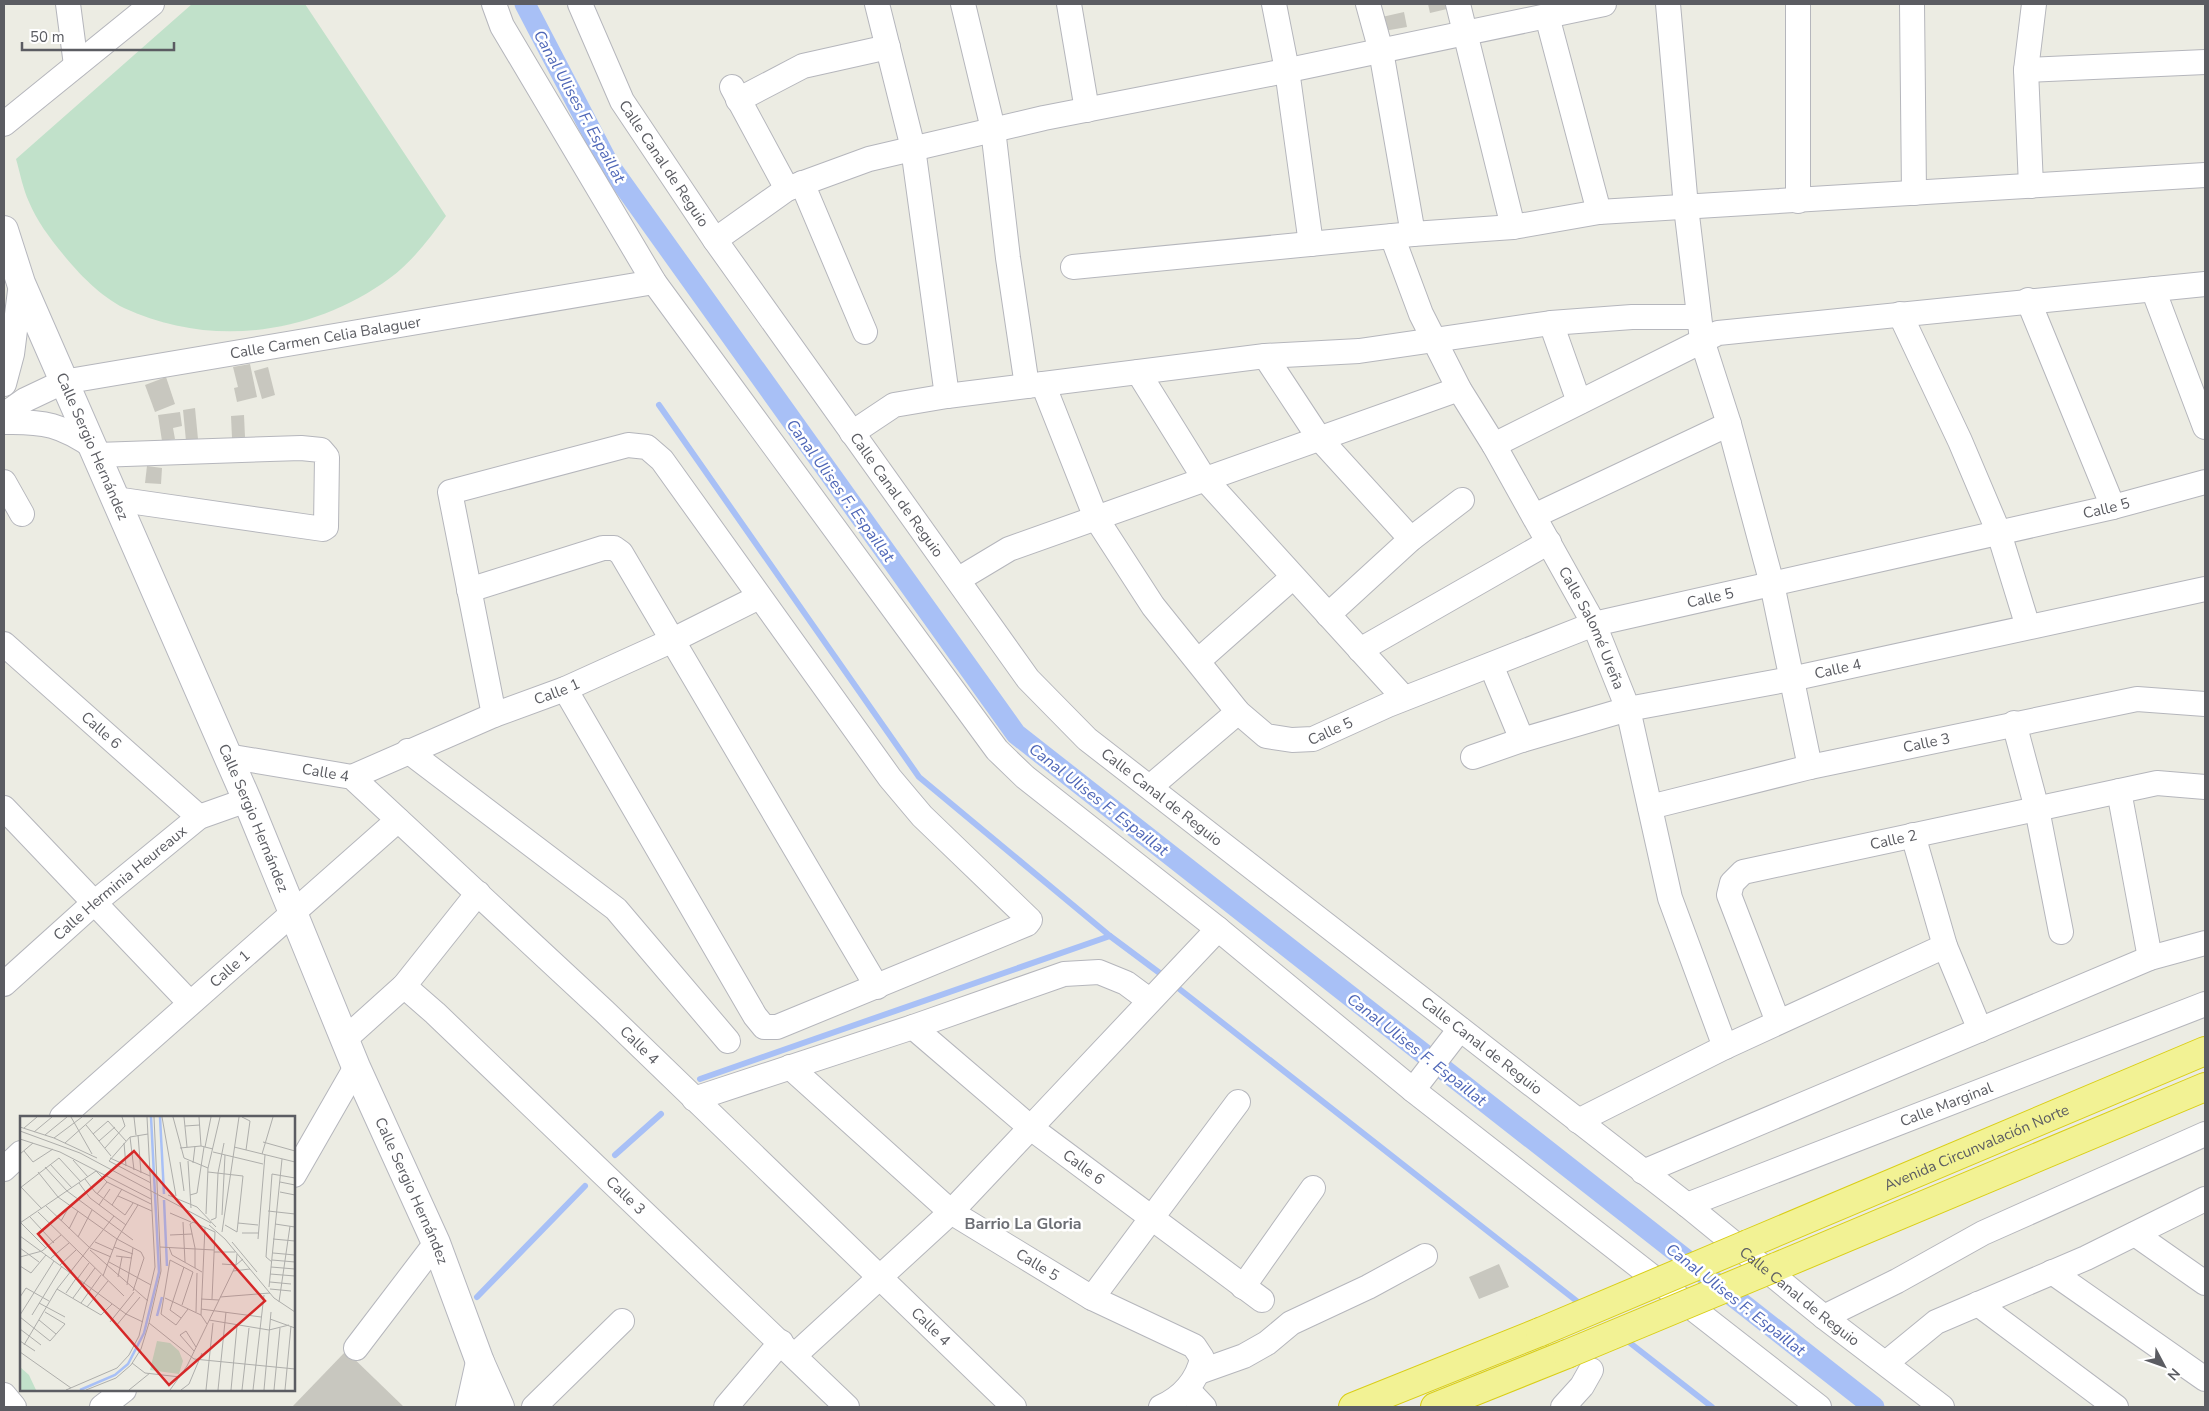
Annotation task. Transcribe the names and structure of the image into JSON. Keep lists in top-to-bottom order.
{
  "streets": {
    "highway": ["Avenida Circunvalación Norte"],
    "street": [
      "Calle Canal de Reguio",
      "Calle Carmen Celia Balaguer",
      "Calle Sergio Hernández",
      "Calle 5",
      "Calle Salomé Ureña",
      "Calle 4",
      "Calle 1",
      "Calle 6",
      "Calle 3",
      "Calle 2",
      "Calle Herminia Heureaux",
      "Calle Marginal"
    ]
  },
  "crossings": [
    ["Calle Canal de Reguio", "Calle Marginal"],
    ["Calle Carmen Celia Balaguer", "Calle Sergio Hernández"],
    ["Calle Sergio Hernández", "Calle 4"],
    ["Calle Sergio Hernández", "Calle 1"],
    ["Calle Sergio Hernández", "Calle Herminia Heureaux"],
    ["Calle 5", "Calle Salomé Ureña"],
    ["Calle Salomé Ureña", "Calle 4"],
    ["Calle Salomé Ureña", "Calle 3"],
    ["Calle 4", "Calle 1"],
    ["Calle 6", "Calle Herminia Heureaux"]
  ],
  "districts": ["Barrio La Gloria"],
  "water": ["Canal Ulises F. Espaillat"],
  "scale_bar": "50 m",
  "north": "bottom right"
}
